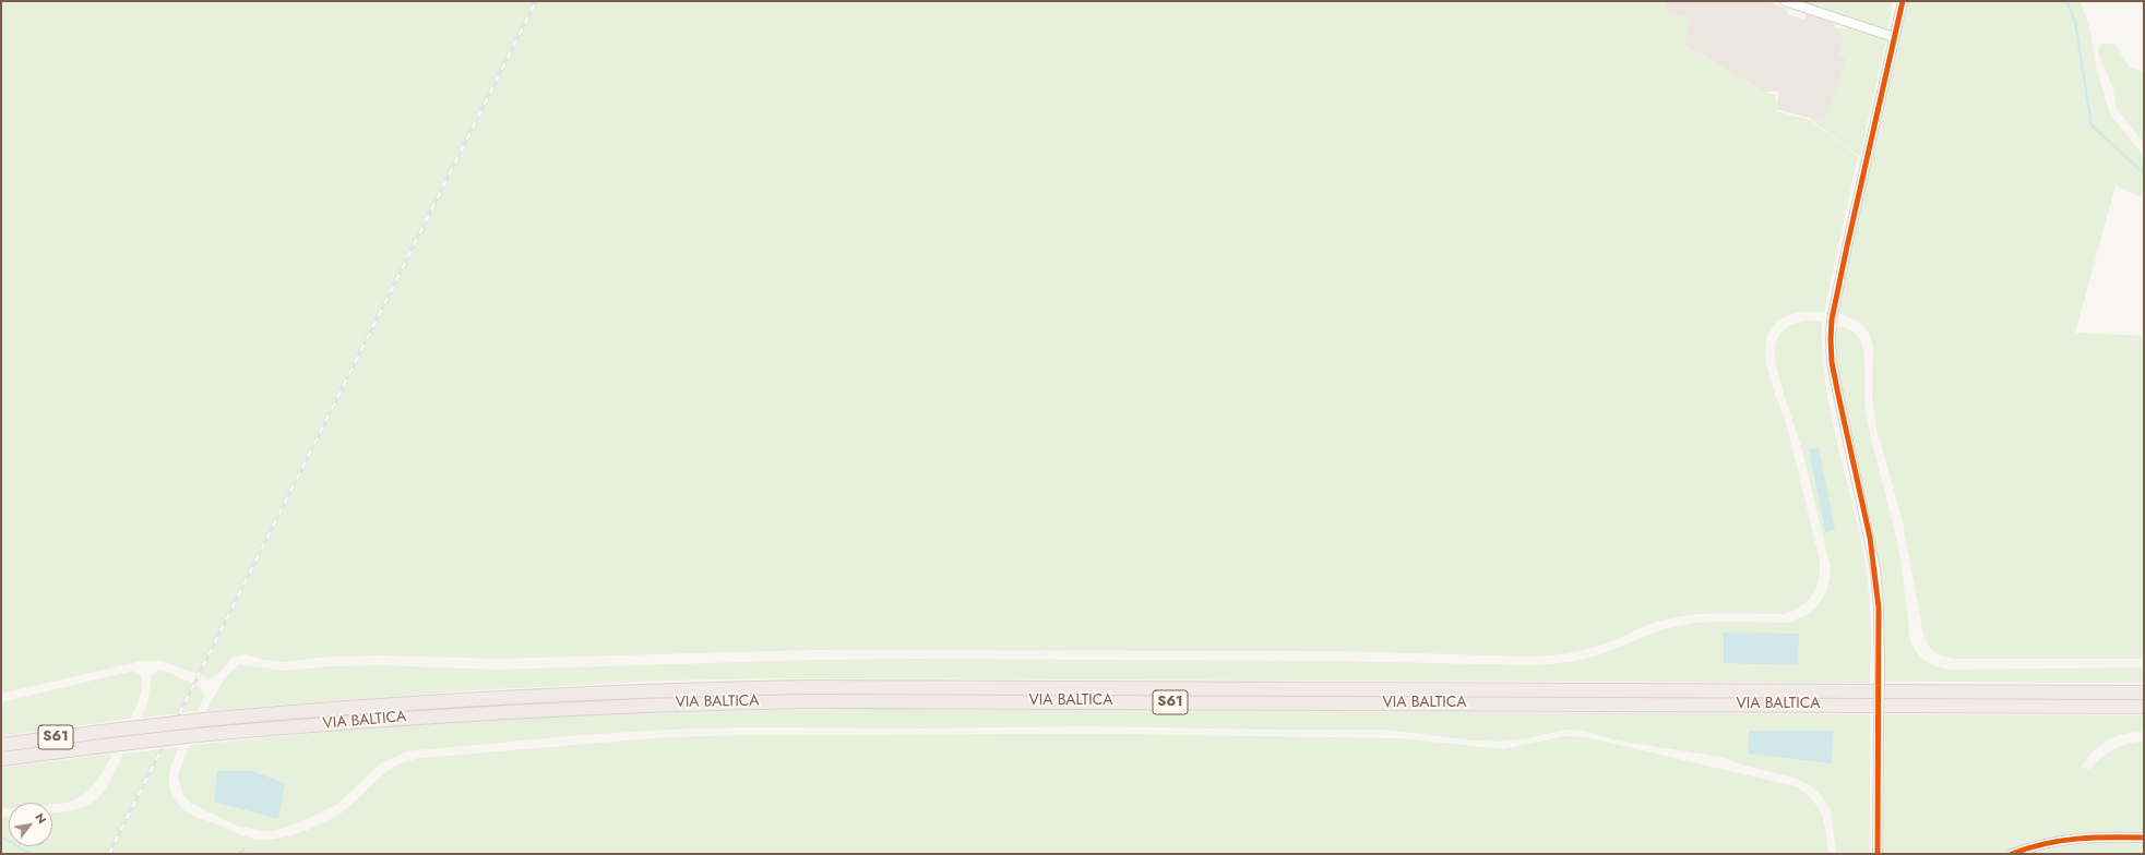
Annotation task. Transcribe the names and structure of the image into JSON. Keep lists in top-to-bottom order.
{
  "streets": {
    "highway": ["VIA BALTICA", "S61"]
  },
  "north": "top right"
}
